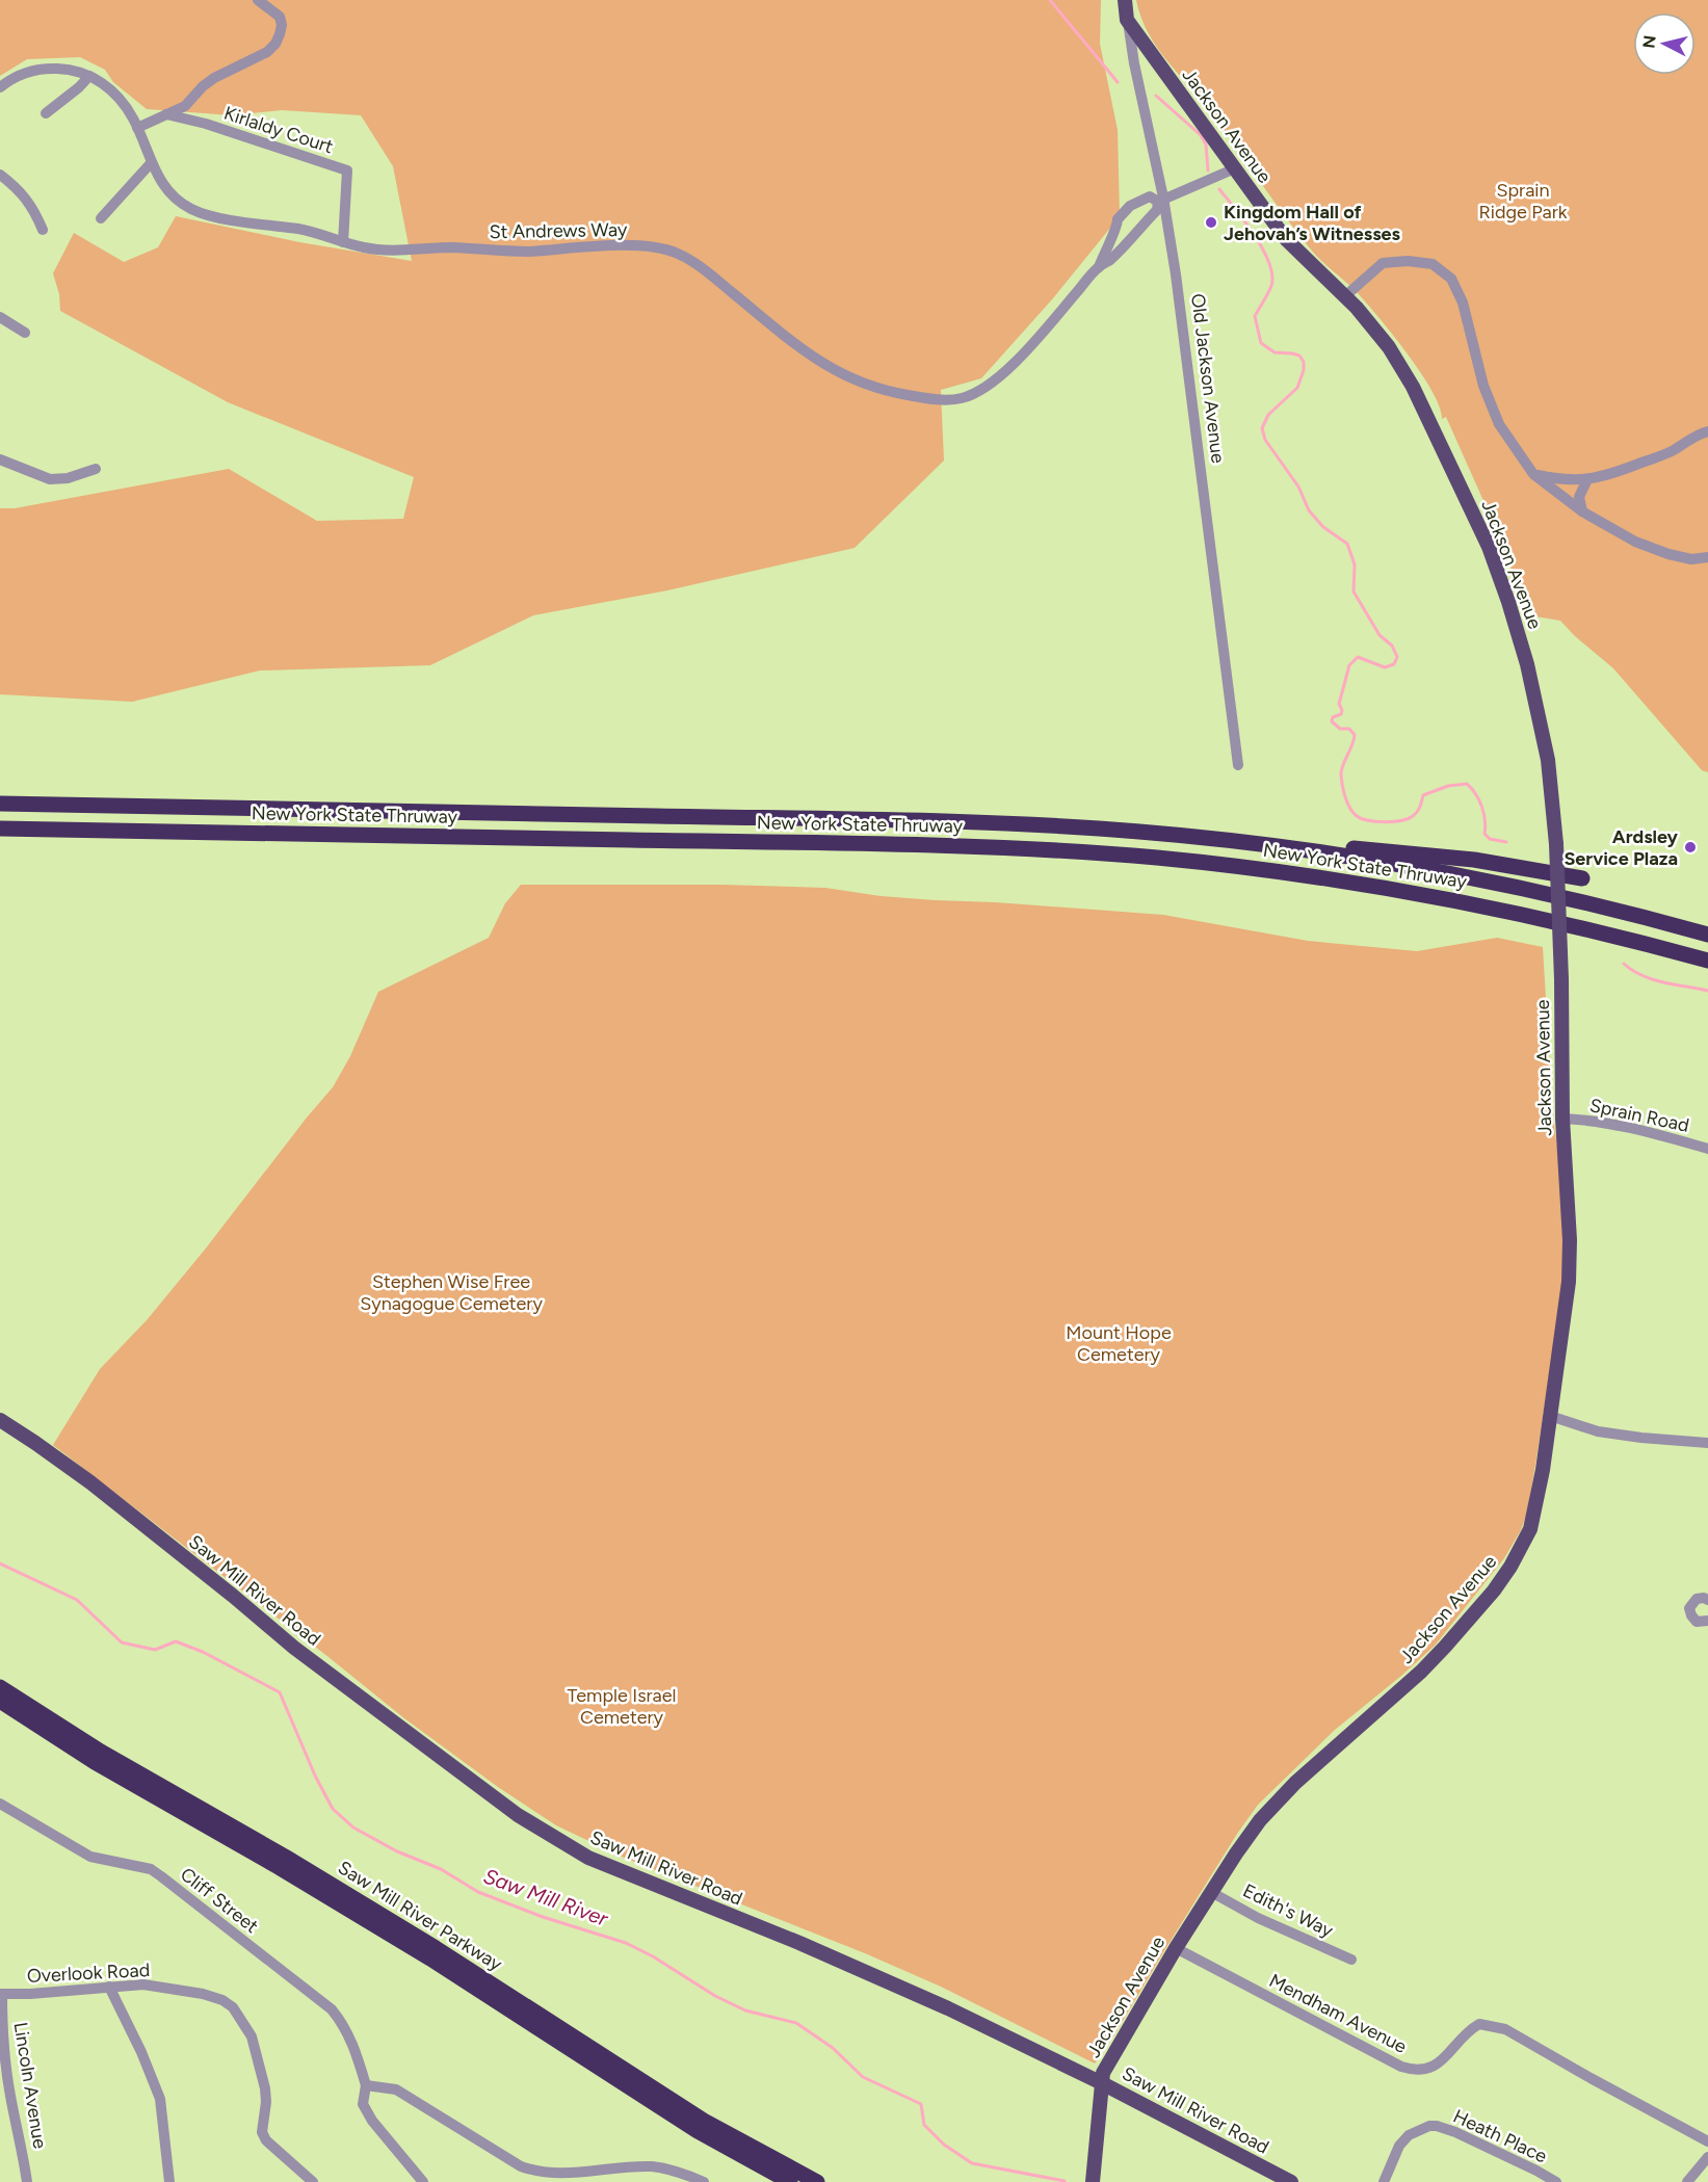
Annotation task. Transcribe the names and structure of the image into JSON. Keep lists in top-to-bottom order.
{
  "streets": {
    "highway": ["New York State Thruway", "Saw Mill River Parkway"],
    "main road": ["Jackson Avenue", "Old Jackson Avenue", "Saw Mill River Road"],
    "street": [
      "Kirlaldy Court",
      "St Andrews Way",
      "Sprain Road",
      "Cliff Street",
      "Edith's Way",
      "Overlook Road",
      "Mendham Avenue",
      "Lincoln Avenue",
      "Heath Place"
    ]
  },
  "crossings": [
    ["Jackson Avenue", "Old Jackson Avenue"],
    ["Jackson Avenue", "Sprain Road"],
    ["Jackson Avenue", "Saw Mill River Road"],
    ["Jackson Avenue", "Edith's Way"],
    ["Jackson Avenue", "Mendham Avenue"],
    ["Kirlaldy Court", "St Andrews Way"],
    ["St Andrews Way", "Old Jackson Avenue"],
    ["Overlook Road", "Lincoln Avenue"]
  ],
  "water": ["Saw Mill River"],
  "parks": [
    "Sprain Ridge Park",
    "Stephen Wise Free Synagogue Cemetery",
    "Mount Hope Cemetery",
    "Temple Israel Cemetery"
  ],
  "places": ["Kingdom Hall of Jehovah’s Witnesses", "Ardsley Service Plaza"],
  "north": "left"
}
